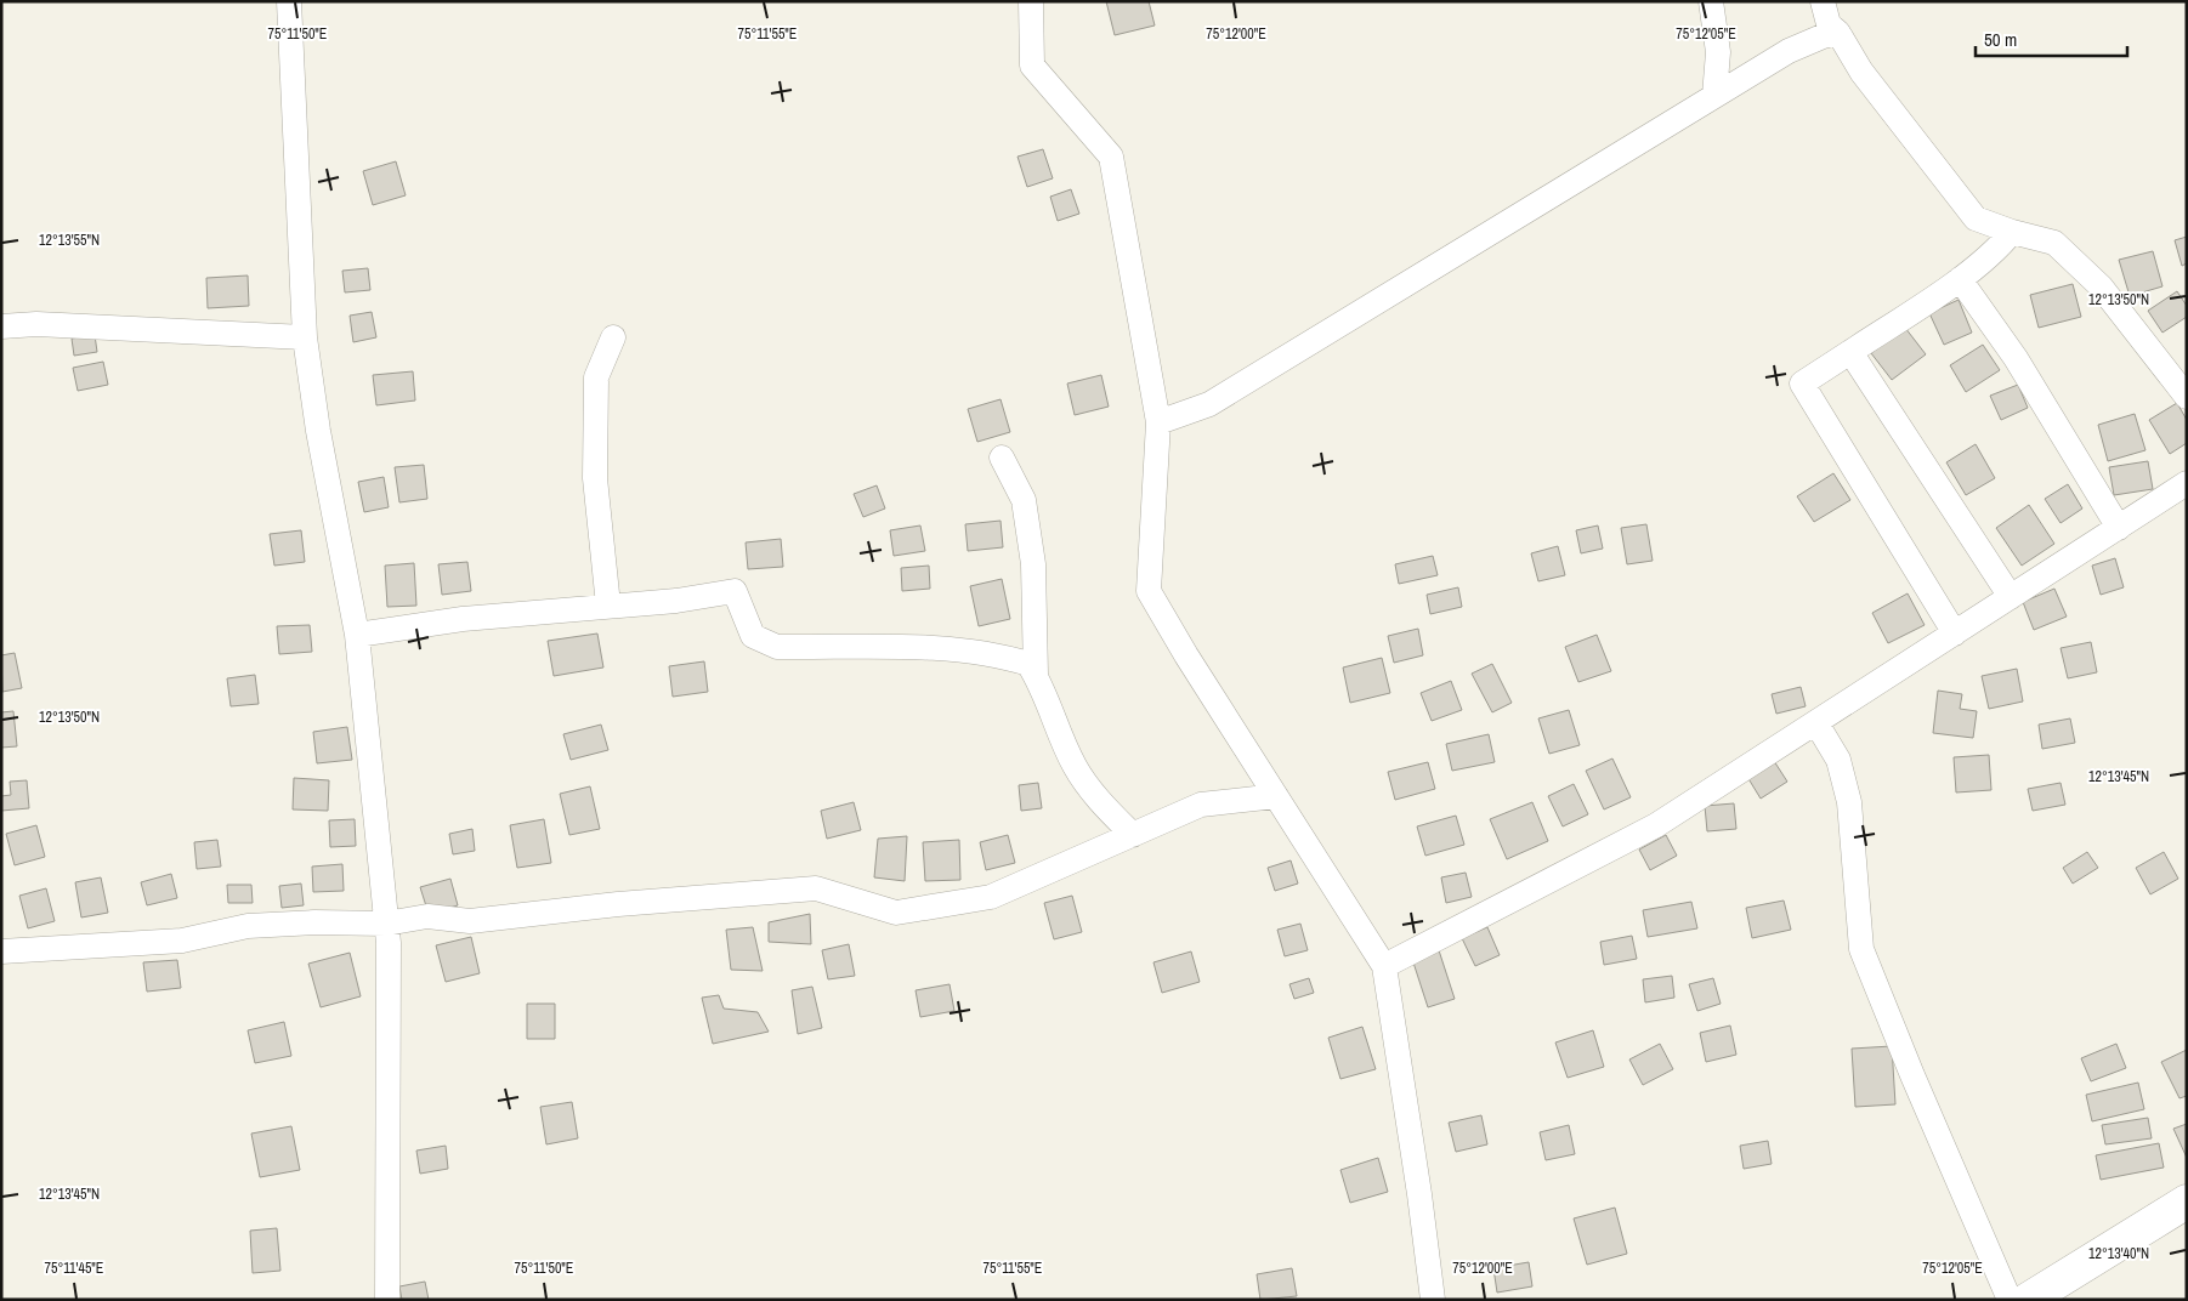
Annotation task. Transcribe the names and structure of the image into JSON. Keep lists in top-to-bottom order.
{
  "scale_bar": "50 m",
  "coordinates": [
    "75°11'50\"E",
    "75°11'55\"E",
    "75°12'00\"E",
    "75°12'05\"E",
    "12°13'55\"N",
    "12°13'50\"N",
    "12°13'45\"N",
    "12°13'40\"N",
    "75°11'45\"E"
  ]
}
